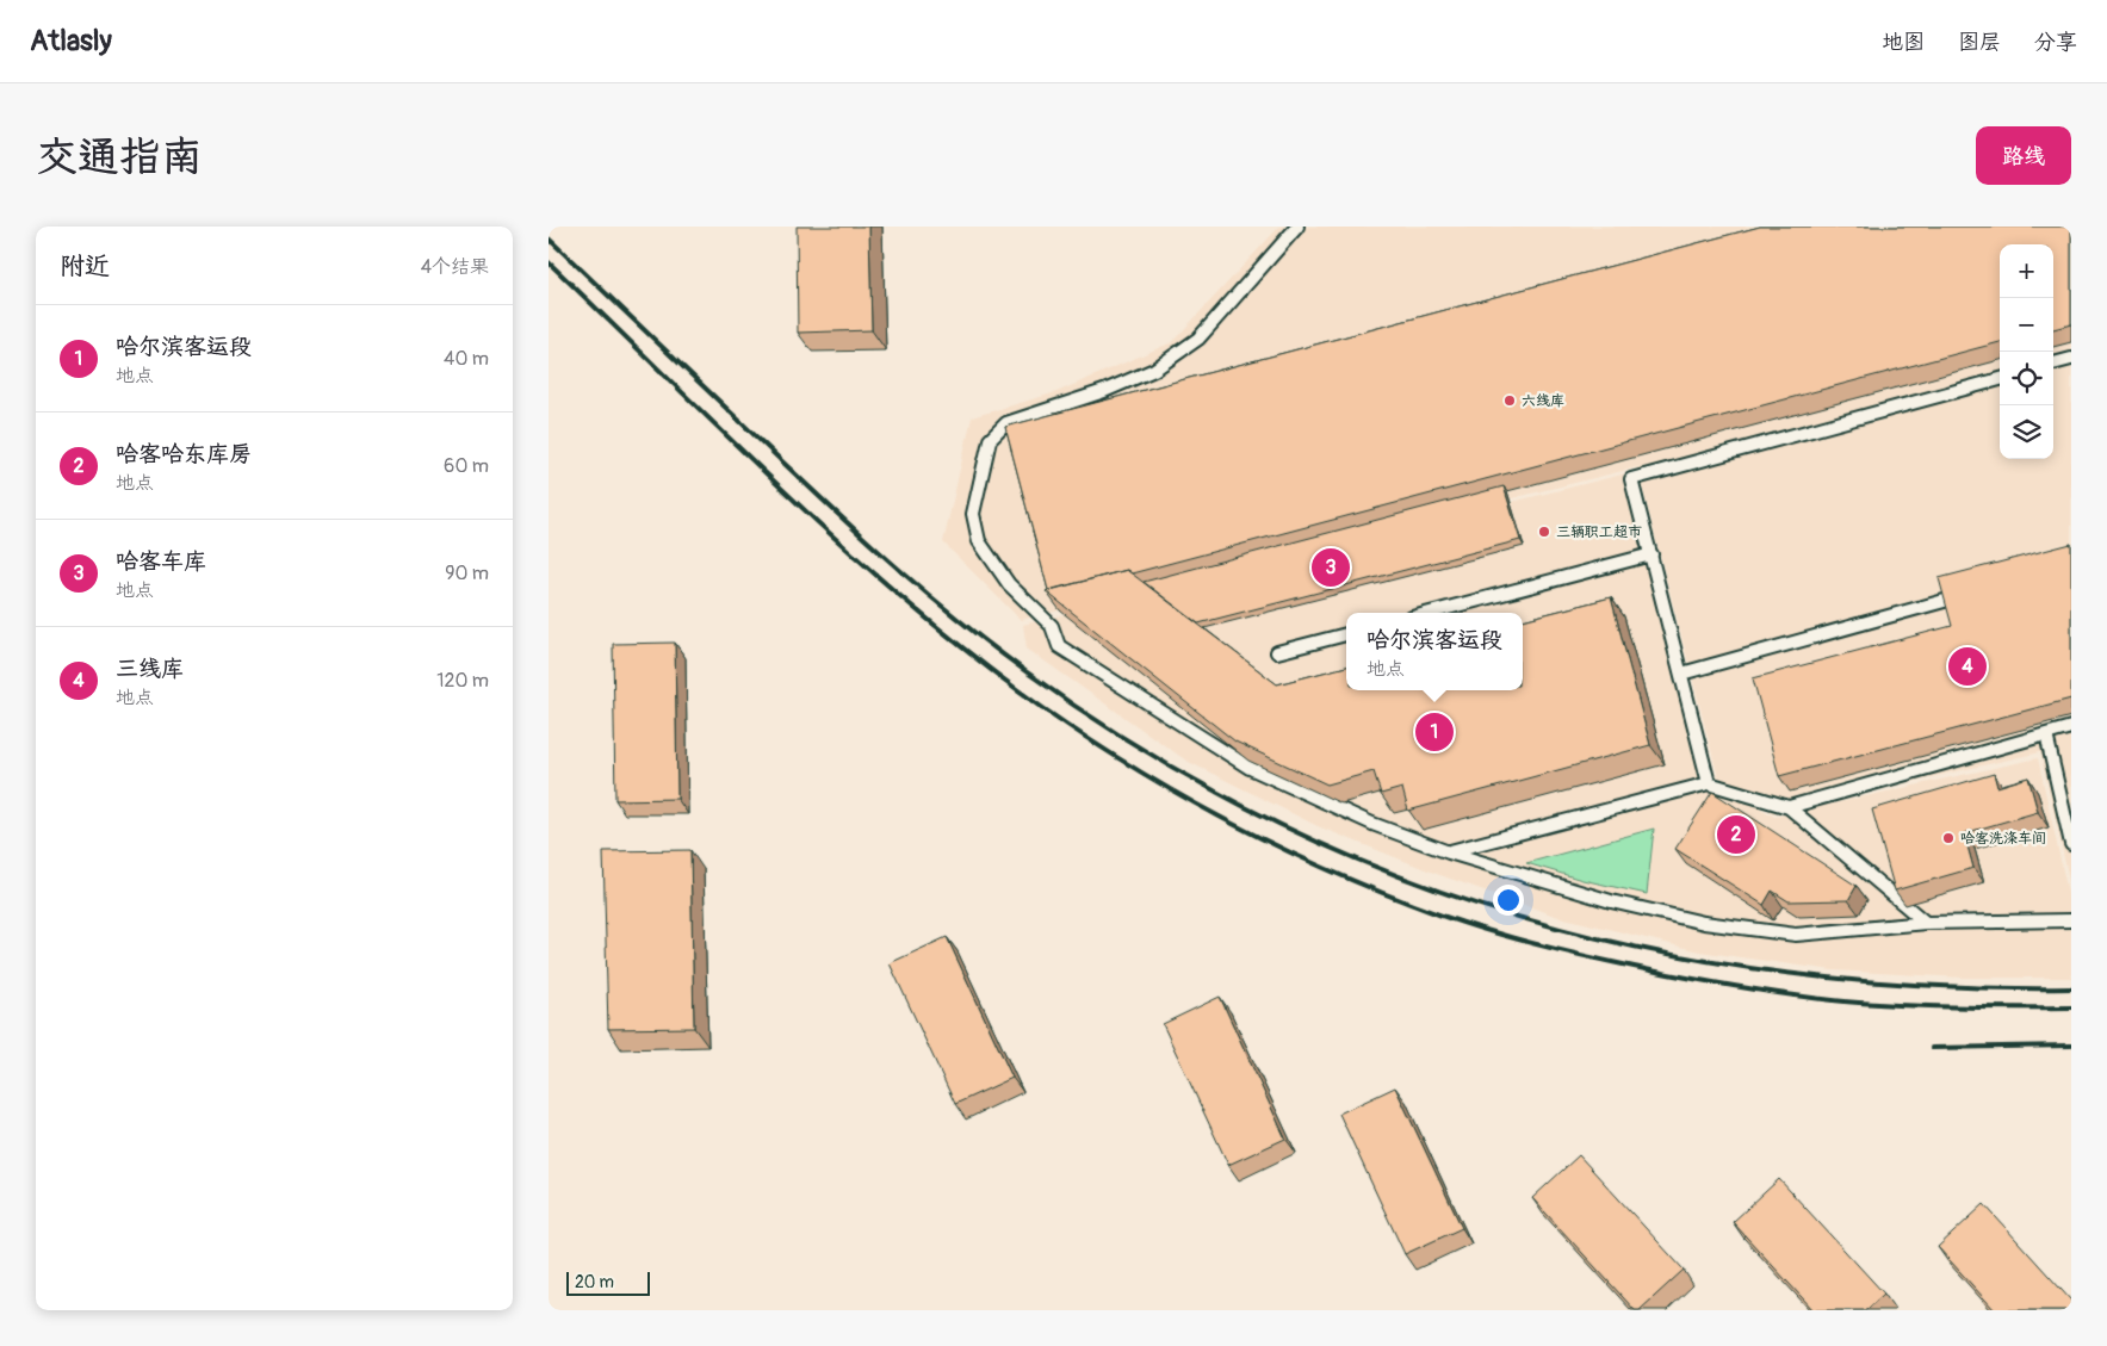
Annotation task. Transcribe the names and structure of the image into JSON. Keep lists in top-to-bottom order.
{
  "places": ["六线库", "三辆职工超市", "哈客洗涤车间"],
  "scale_bar": "20 m",
  "page": {
    "header": "Atlasly",
    "nav": ["地图", "图层", "分享"],
    "buttons": "路线",
    "title": "交通指南",
    "heading": ["附近", "4个结果"],
    "map_buttons": ["+", "−"],
    "list": [
      {
        "mark": "1",
        "name": "哈尔滨客运段",
        "note": "地点",
        "value": "40 m"
      },
      {
        "mark": "2",
        "name": "哈客哈东库房",
        "note": "地点",
        "value": "60 m"
      },
      {
        "mark": "3",
        "name": "哈客车库",
        "note": "地点",
        "value": "90 m"
      },
      {
        "mark": "4",
        "name": "三线库",
        "note": "地点",
        "value": "120 m"
      }
    ],
    "pins": [
      "3",
      "4",
      "1",
      "2"
    ],
    "popup": ["哈尔滨客运段", "地点"],
    "scale": "20 m"
  }
}
